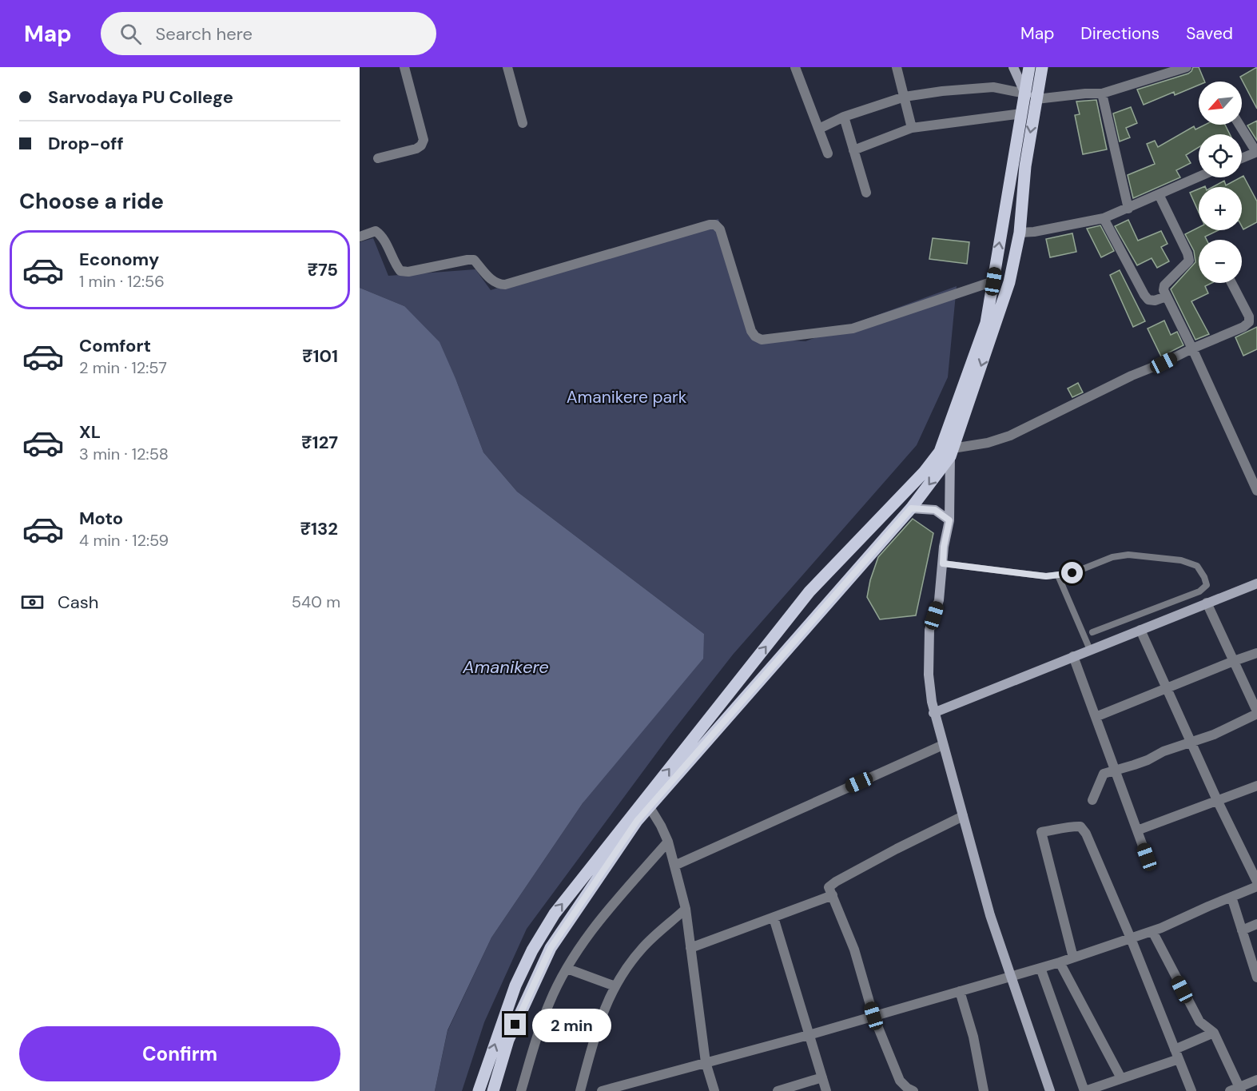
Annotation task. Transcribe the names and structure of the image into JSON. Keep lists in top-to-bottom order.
{
  "water": ["Amanikere"],
  "parks": ["Amanikere park"],
  "north": "bottom left",
  "page": {
    "header": "Map",
    "search": "Search here",
    "nav": ["Map", "Directions", "Saved"],
    "banner": ["Sarvodaya PU College", "Drop-off"],
    "map_buttons": ["+", "−"],
    "heading": "Choose a ride",
    "list": [
      {
        "name": "Economy",
        "note": "1 min · 12:56",
        "value": "₹75"
      },
      {
        "name": "Comfort",
        "note": "2 min · 12:57",
        "value": "₹101"
      },
      {
        "name": "XL",
        "note": "3 min · 12:58",
        "value": "₹127"
      },
      {
        "name": "Moto",
        "note": "4 min · 12:59",
        "value": "₹132"
      }
    ],
    "pay": ["Cash", "540 m"],
    "bubble": "2 min",
    "buttons": "Confirm"
  }
}
